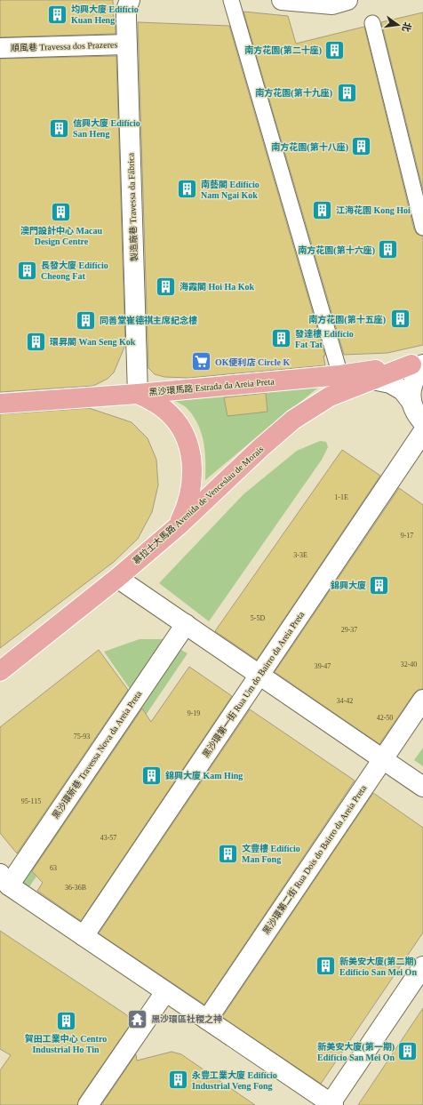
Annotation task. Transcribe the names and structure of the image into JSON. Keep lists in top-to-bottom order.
{
  "streets": {
    "main road": ["黑沙環馬路 Estrada da Areia Preta", "慕拉士大馬路 Avenida de Venceslau de Morais"],
    "street": [
      "順風巷 Travessa dos Prazeres",
      "製造廠巷 Travessa da Fábrica",
      "黑沙環第一街 Rua Um do Bairro da Areia Preta",
      "黑沙環新巷 Travessa Nova da Areia Preta",
      "黑沙環第二街 Rua Dois do Bairro da Areia Preta"
    ]
  },
  "crossings": [
    ["順風巷 Travessa dos Prazeres", "製造廠巷 Travessa da Fábrica"],
    ["製造廠巷 Travessa da Fábrica", "黑沙環馬路 Estrada da Areia Preta"],
    ["黑沙環馬路 Estrada da Areia Preta", "慕拉士大馬路 Avenida de Venceslau de Morais"]
  ],
  "places": {
    "building": [
      "均興大廈 Edifício Kuan Heng",
      "南方花園(第二十座)",
      "南方花園(第十九座)",
      "信興大廈 Edifício San Heng",
      "南方花園(第十八座)",
      "南藝閣 Edifício Nam Ngai Kok",
      "江海花園 Kong Hoi",
      "澳門設計中心 Macau Design Centre",
      "南方花園(第十六座)",
      "長發大廈 Edifício Cheong Fat",
      "海霞閣 Hoi Ha Kok",
      "南方花園(第十五座)",
      "同善堂崔德祺主席紀念樓",
      "發達樓 Edifício Fat Tat",
      "環昇閣 Wan Seng Kok",
      "錦興大廈",
      "錦興大廈 Kam Hing",
      "文豐樓 Edifício Man Fong",
      "新美安大廈(第二期) Edifício San Mei On",
      "賀田工業中心 Centro Industrial Ho Tin",
      "新美安大廈(第一期) Edifício San Mei On",
      "永豐工業大廈 Edifício Industrial Veng Fong"
    ],
    "supermarket": ["OK便利店 Circle K"],
    "temple": ["黑沙環區社稷之神"]
  },
  "house_numbers": [
    "1-1E",
    "9-17",
    "3-3E",
    "5-5D",
    "29-37",
    "32-40",
    "39-47",
    "34-42",
    "9-19",
    "42-50",
    "75-93",
    "95-115",
    "43-57",
    "63",
    "36-36B"
  ],
  "north": "right"
}
